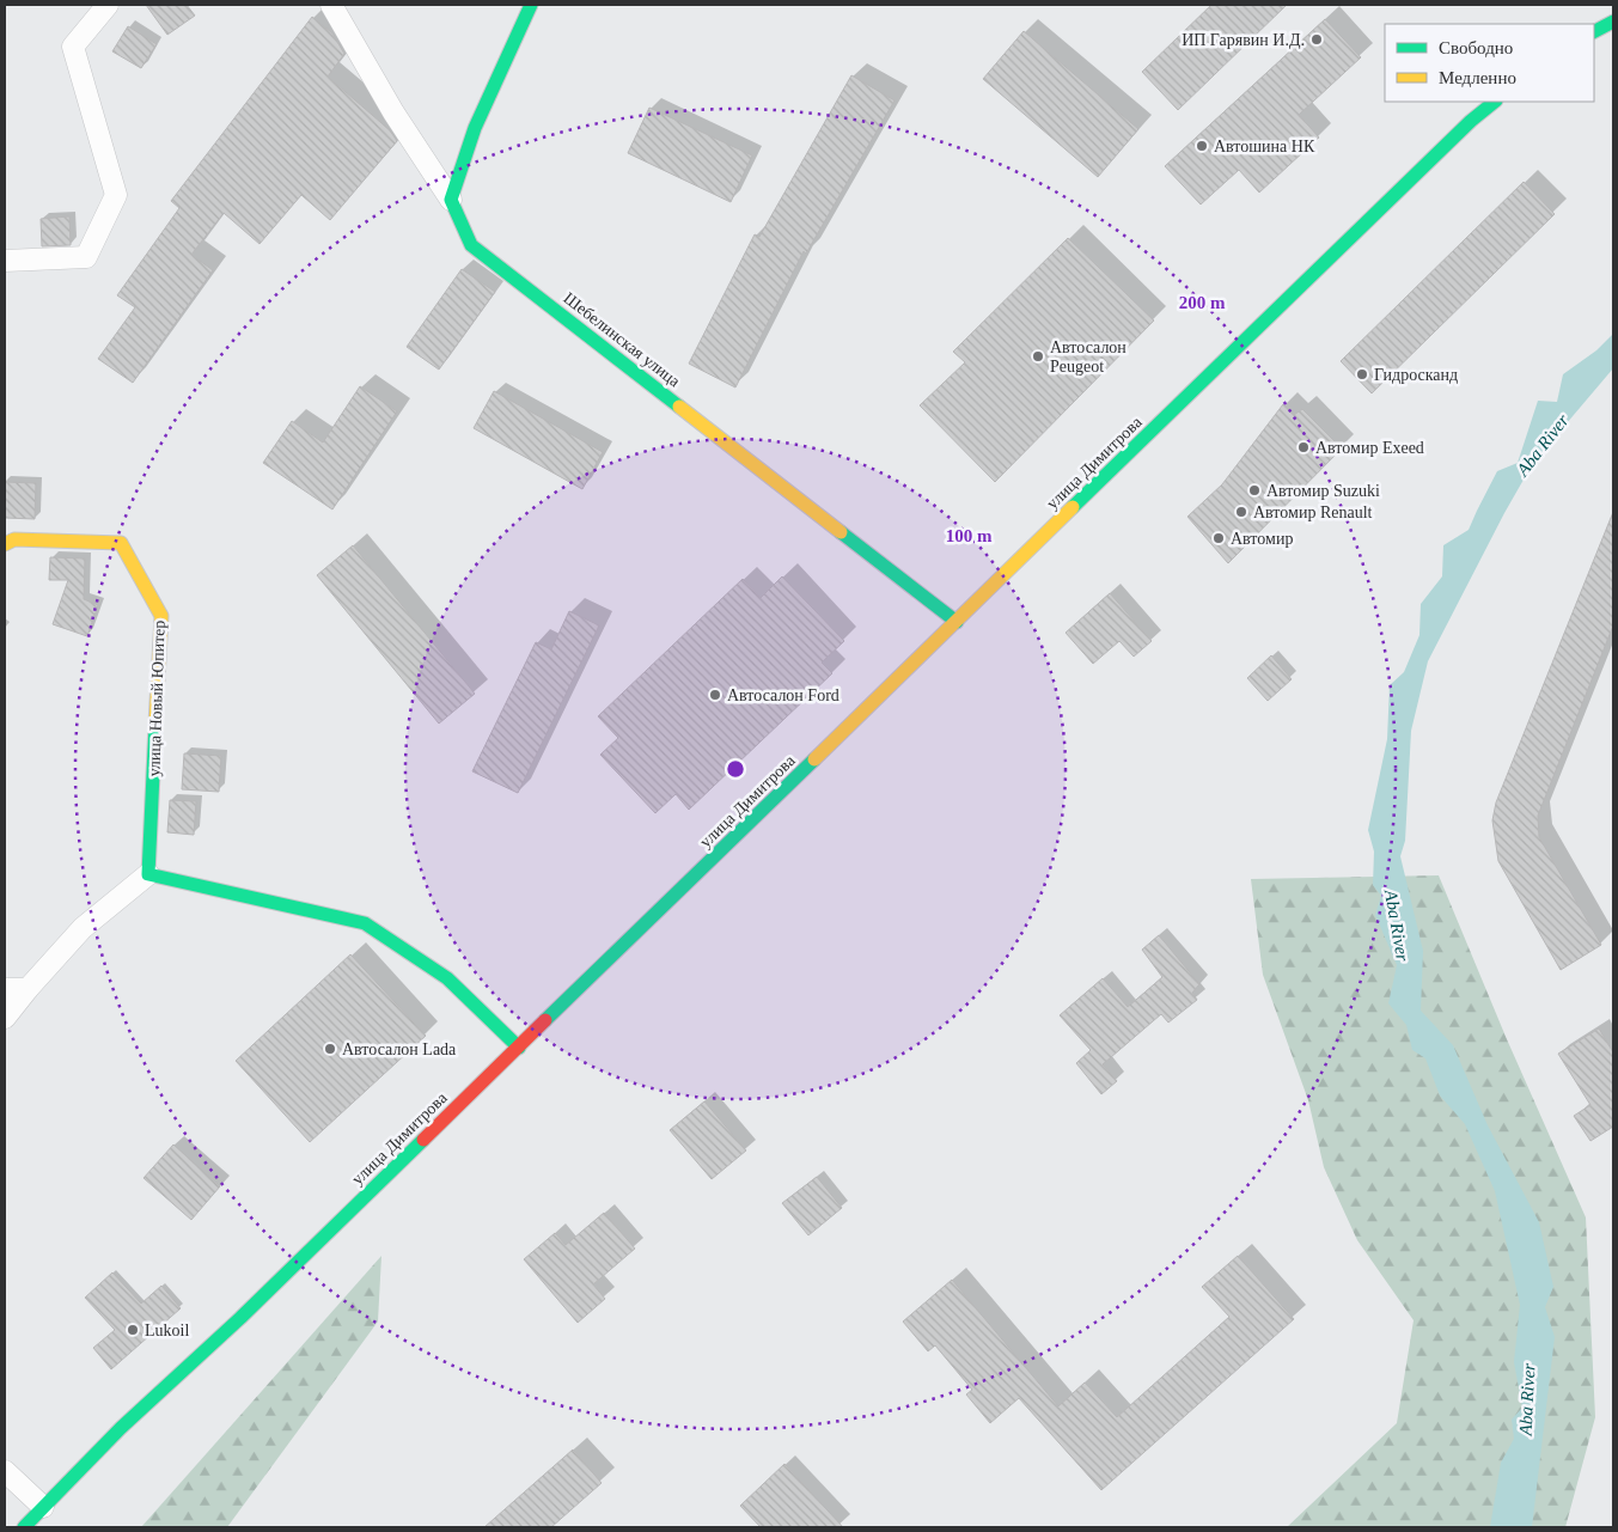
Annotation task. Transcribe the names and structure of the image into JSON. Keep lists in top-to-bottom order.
{
  "streets": {
    "main road": ["Шебелинская улица", "улица Димитрова", "улица Новый Юпитер"]
  },
  "crossings": [
    ["Шебелинская улица", "улица Димитрова"]
  ],
  "water": ["Aba River"],
  "places": [
    "ИП Гарявин И.Д.",
    "Автошина НК",
    "Автосалон Peugeot",
    "Гидросканд",
    "Автомир Exeed",
    "Автомир Suzuki",
    "Автомир Renault",
    "Автомир",
    "Автосалон Ford",
    "Автосалон Lada",
    "Lukoil"
  ],
  "legend": ["Свободно", "Медленно"],
  "rings": ["200 m", "100 m"]
}
